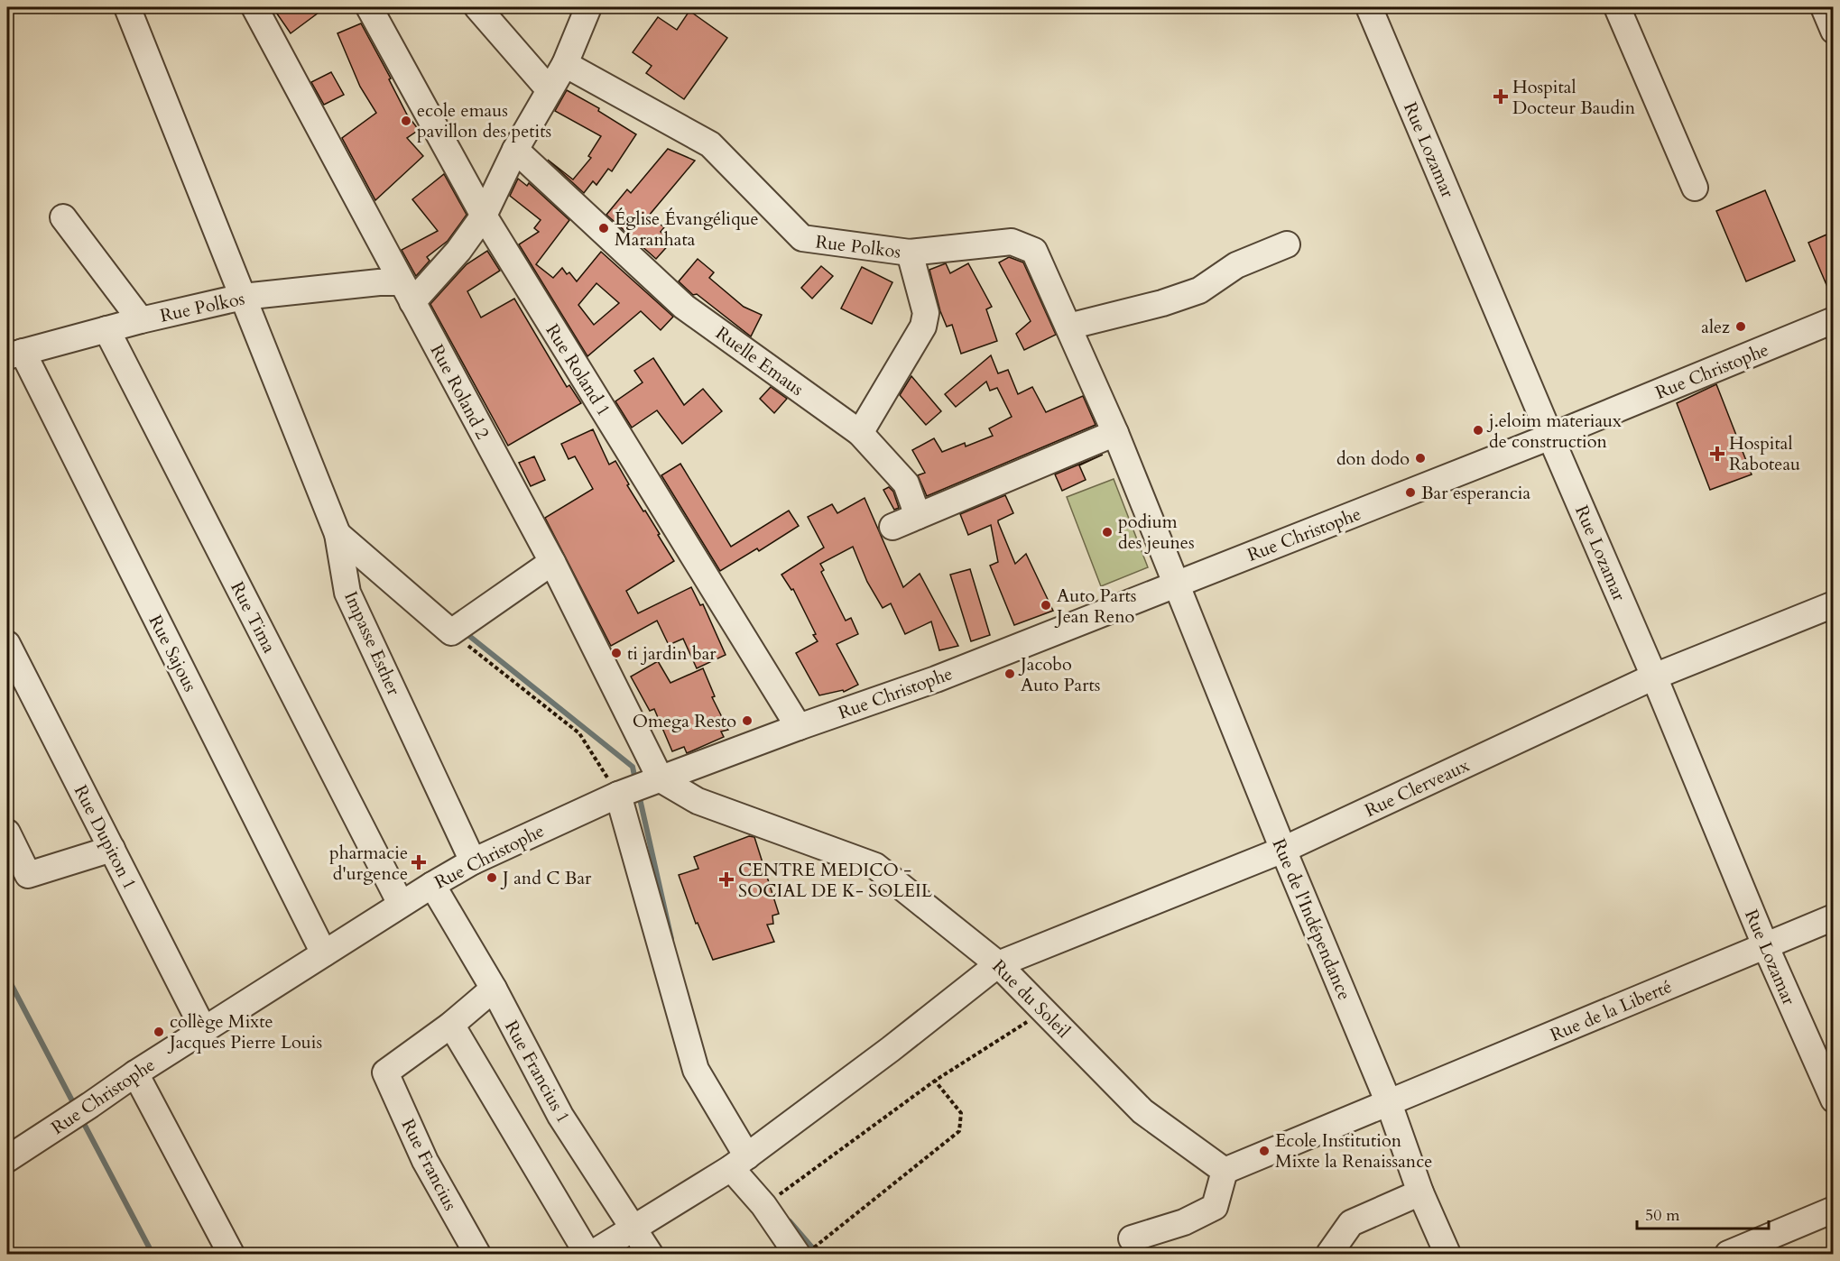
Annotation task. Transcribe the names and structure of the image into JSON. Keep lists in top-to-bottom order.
{
  "streets": {
    "street": [
      "Rue Lozamar",
      "Rue Polkos",
      "Ruelle Emaus",
      "Rue Roland 1",
      "Rue Christophe",
      "Rue Roland 2",
      "Rue Tima",
      "Impasse Esther",
      "Rue Sajous",
      "Rue Clerveaux",
      "Rue Dupiton 1",
      "Rue de l'Indépendance",
      "Rue du Soleil",
      "Rue de la Liberté",
      "Rue Francius 1",
      "Rue Francius"
    ]
  },
  "crossings": [
    ["Rue Lozamar", "Rue Christophe"],
    ["Rue Lozamar", "Rue Clerveaux"],
    ["Rue Lozamar", "Rue de la Liberté"],
    ["Rue Polkos", "Rue Christophe"],
    ["Rue Polkos", "Rue Roland 2"],
    ["Rue Polkos", "Rue Tima"],
    ["Rue Polkos", "Impasse Esther"],
    ["Rue Polkos", "Rue Sajous"],
    ["Rue Polkos", "Rue de l'Indépendance"],
    ["Rue Roland 1", "Rue Christophe"],
    ["Rue Christophe", "Rue Roland 2"],
    ["Rue Christophe", "Rue Tima"],
    ["Rue Christophe", "Impasse Esther"],
    ["Rue Christophe", "Rue Sajous"],
    ["Rue Christophe", "Rue Dupiton 1"],
    ["Rue Christophe", "Rue de l'Indépendance"],
    ["Rue Christophe", "Rue du Soleil"],
    ["Rue Christophe", "Rue Francius 1"],
    ["Rue Roland 2", "Rue du Soleil"],
    ["Rue Clerveaux", "Rue de l'Indépendance"],
    ["Rue Clerveaux", "Rue du Soleil"],
    ["Rue Clerveaux", "Rue Francius 1"],
    ["Rue de l'Indépendance", "Rue de la Liberté"]
  ],
  "places": {
    "health": [
      "Hospital Docteur Baudin",
      "Hospital Raboteau",
      "pharmacie d'urgence",
      "CENTRE MEDICO - SOCIAL DE K- SOLEIL"
    ],
    "other": [
      "ecole emaus pavillon des petits",
      "Église Évangélique Maranhata",
      "alez",
      "j.eloim materiaux de construction",
      "don dodo",
      "Bar esperancia",
      "podium des jeunes",
      "Auto Parts Jean Reno",
      "ti jardin bar",
      "Jacobo Auto Parts",
      "Omega Resto",
      "J and C Bar",
      "collège Mixte Jacques Pierre Louis",
      "Ecole Institution Mixte la Renaissance"
    ]
  },
  "scale_bar": "50 m"
}
